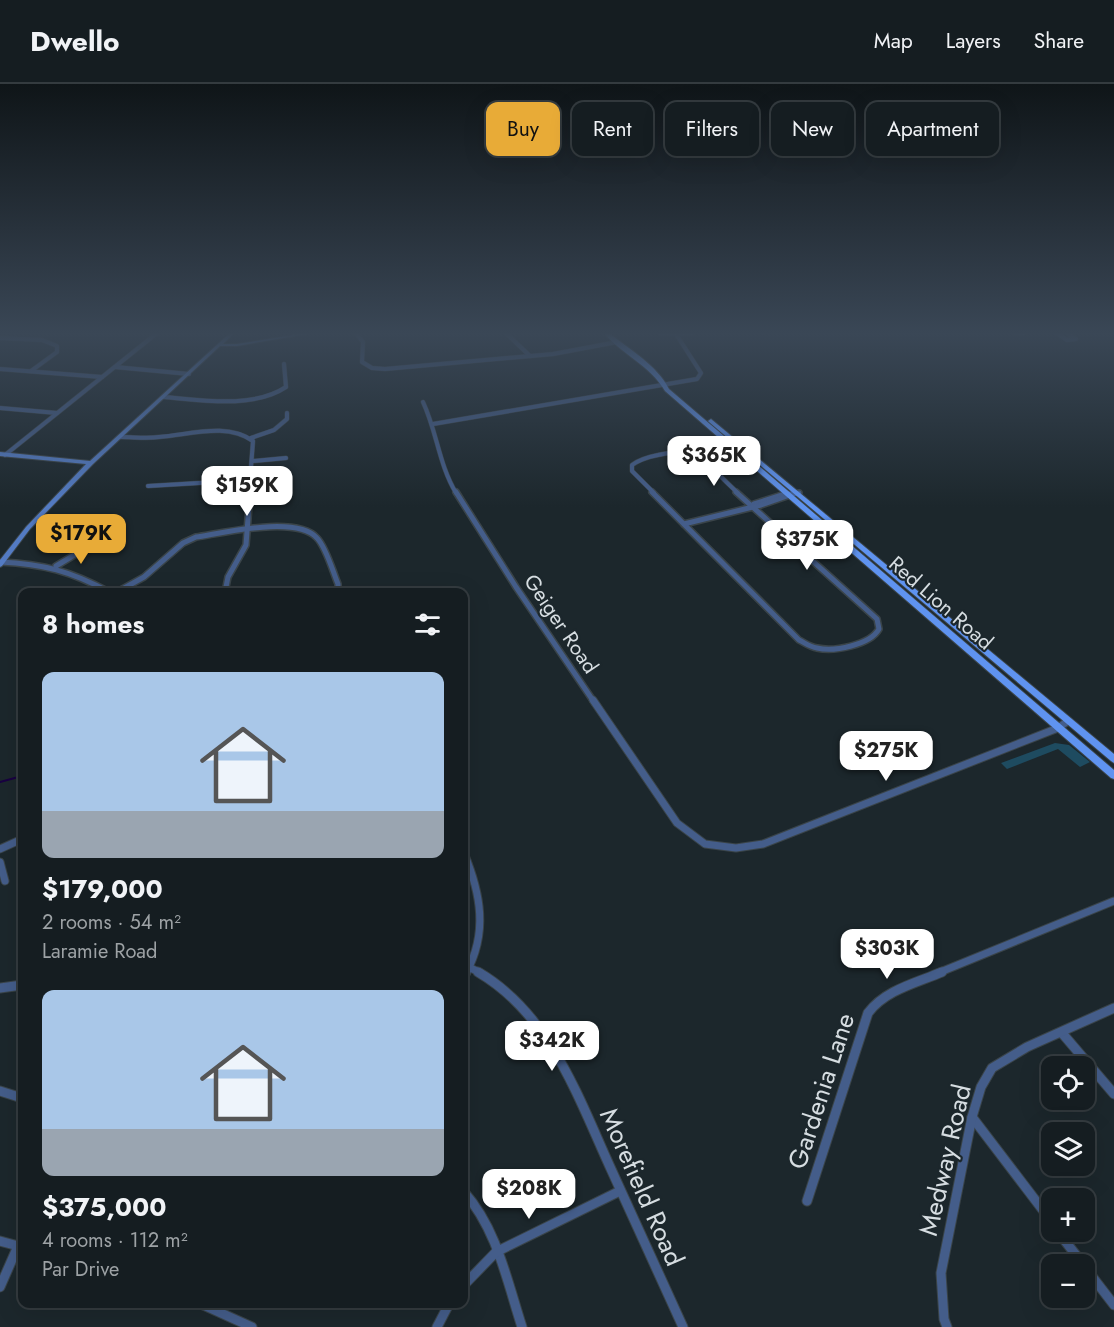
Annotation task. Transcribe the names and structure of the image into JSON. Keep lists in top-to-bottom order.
{
  "streets": {
    "main road": ["Red Lion Road"],
    "street": [
      "Geiger Road",
      "Gardenia Lane",
      "Medway Road",
      "Morefield Road"
    ]
  },
  "crossings": [
    ["Red Lion Road", "Geiger Road"]
  ],
  "page": {
    "header": "Dwello",
    "nav": ["Map", "Layers", "Share"],
    "chip": [
      "Buy",
      "Rent",
      "Filters",
      "New",
      "Apartment"
    ],
    "price": [
      "$365K",
      "$159K",
      "$179K",
      "$375K",
      "$275K",
      "$303K",
      "$342K",
      "$208K"
    ],
    "heading": "8 homes",
    "list": [
      {
        "name": "$179,000",
        "note": "2 rooms · 54 m² · Laramie Road"
      },
      {
        "name": "$375,000",
        "note": "4 rooms · 112 m² · Par Drive"
      }
    ],
    "map_buttons": ["+", "−"]
  }
}
